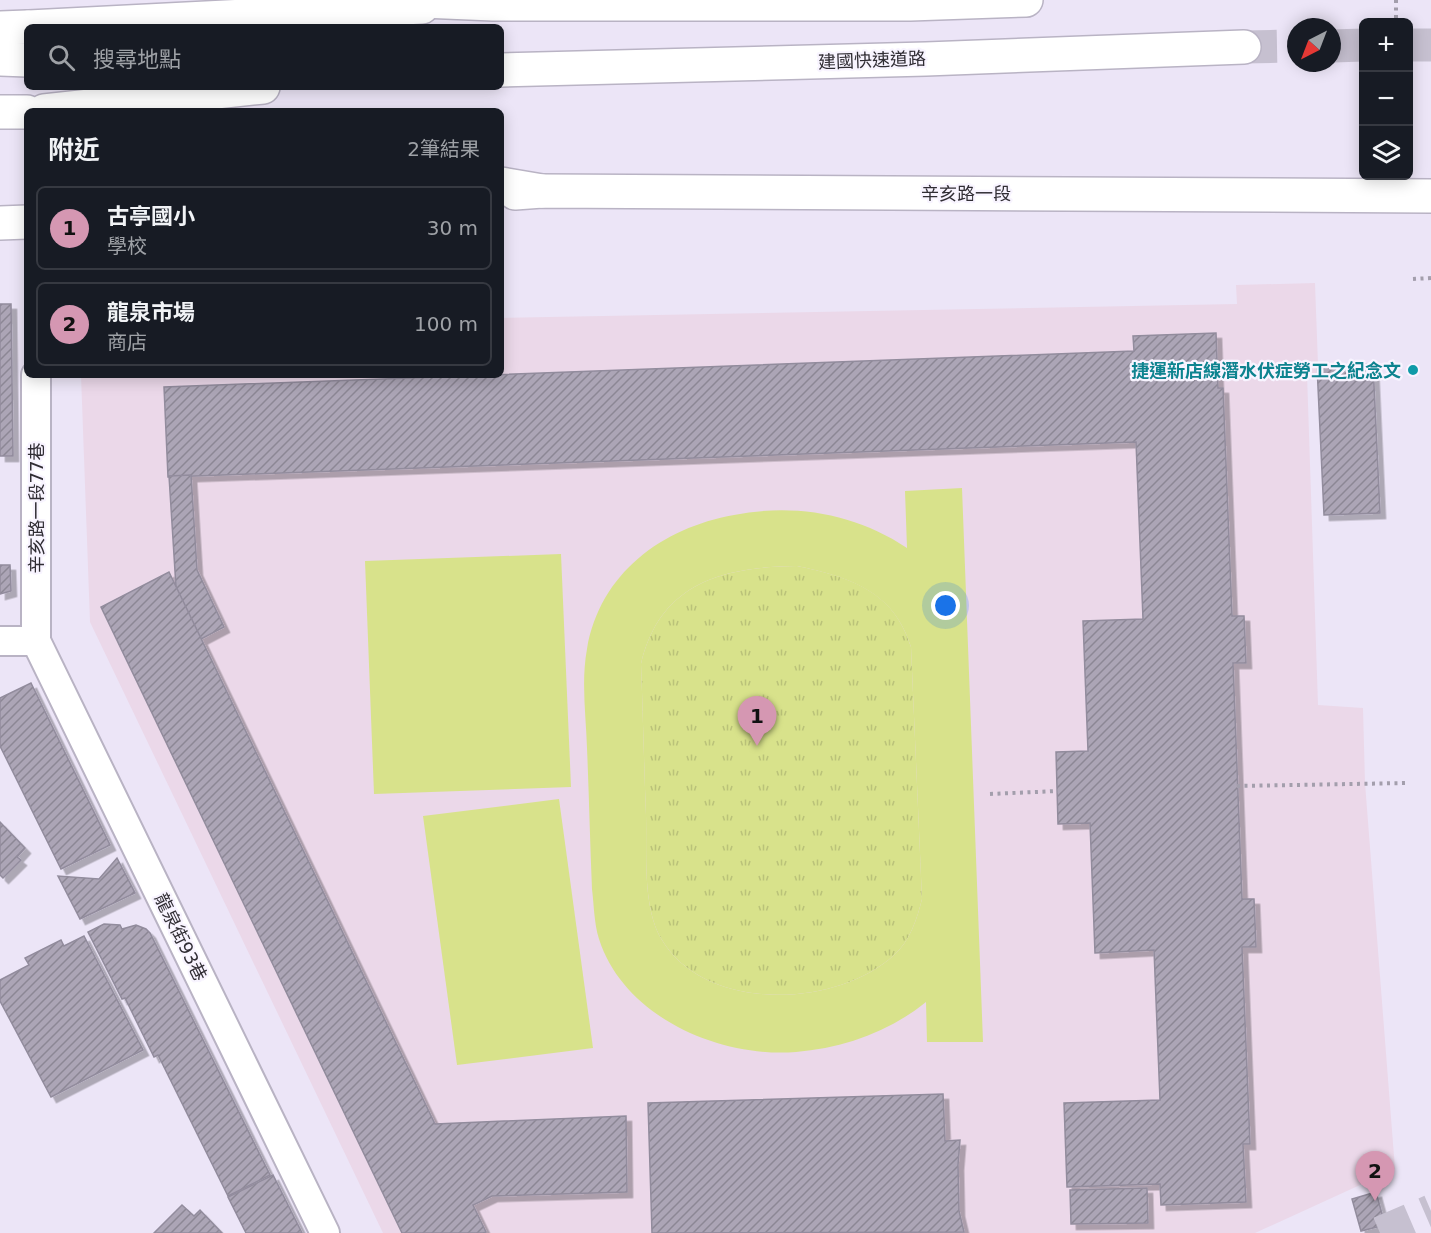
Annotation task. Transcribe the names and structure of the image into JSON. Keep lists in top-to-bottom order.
{
  "streets": {
    "main road": ["建國快速道路", "辛亥路一段"],
    "lane": ["辛亥路一段77巷", "龍泉街93巷"]
  },
  "crossings": [
    ["辛亥路一段77巷", "龍泉街93巷"]
  ],
  "places": ["捷運新店線潛水伏症勞工之紀念文"],
  "north": "bottom left",
  "page": {
    "map_buttons": ["+", "−"],
    "search": "搜尋地點",
    "heading": ["附近", "2筆結果"],
    "list": [
      {
        "mark": "1",
        "name": "古亭國小",
        "note": "學校",
        "value": "30 m"
      },
      {
        "mark": "2",
        "name": "龍泉市場",
        "note": "商店",
        "value": "100 m"
      }
    ],
    "pins": ["1", "2"]
  }
}
